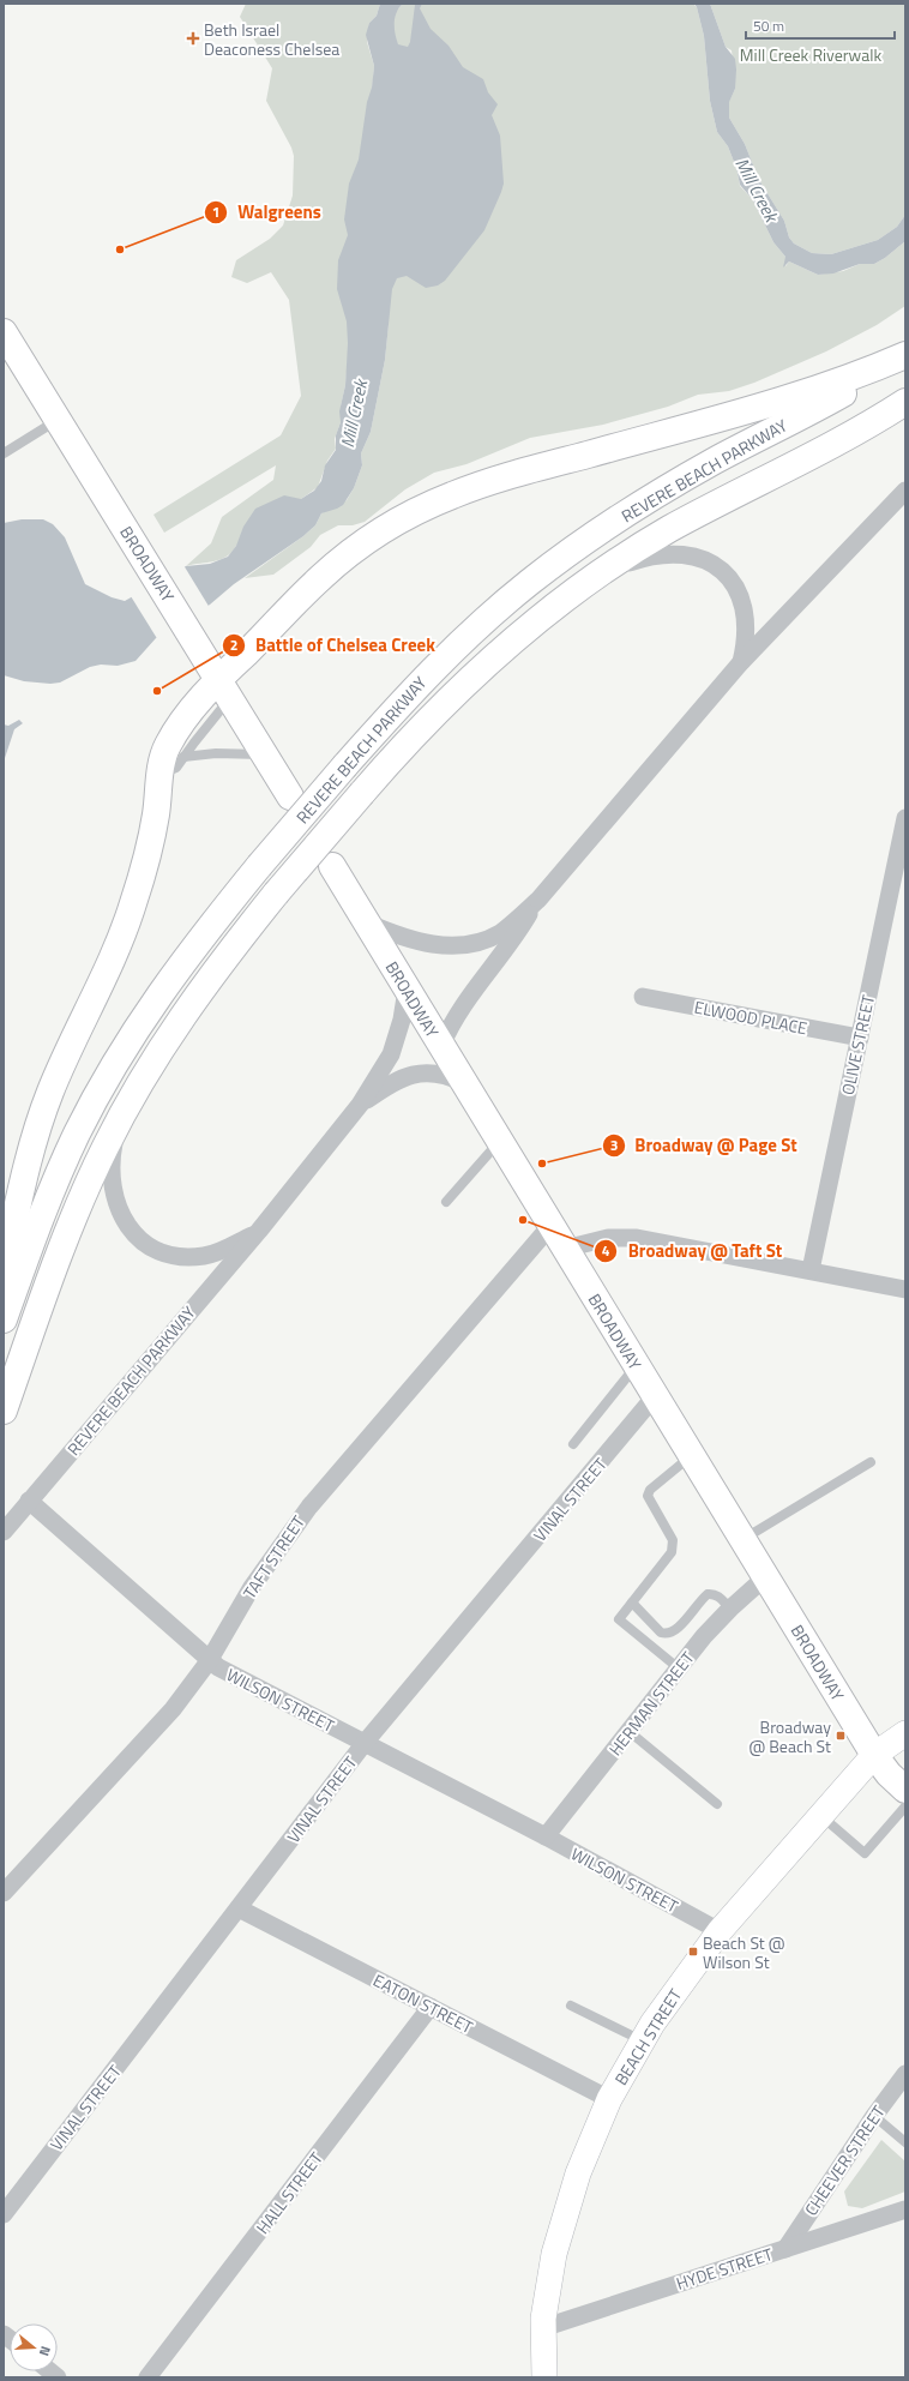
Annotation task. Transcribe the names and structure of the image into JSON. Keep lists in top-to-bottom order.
{
  "streets": {
    "main road": ["REVERE BEACH PARKWAY", "BROADWAY"],
    "street": [
      "ELWOOD PLACE",
      "OLIVE STREET",
      "VINAL STREET",
      "TAFT STREET",
      "WILSON STREET",
      "HERMAN STREET",
      "EATON STREET",
      "BEACH STREET",
      "CHEEVER STREET",
      "HALL STREET",
      "HYDE STREET"
    ]
  },
  "crossings": [
    ["REVERE BEACH PARKWAY", "BROADWAY"],
    ["REVERE BEACH PARKWAY", "WILSON STREET"],
    ["BROADWAY", "VINAL STREET"],
    ["BROADWAY", "TAFT STREET"],
    ["BROADWAY", "HERMAN STREET"],
    ["BROADWAY", "BEACH STREET"],
    ["ELWOOD PLACE", "OLIVE STREET"],
    ["VINAL STREET", "WILSON STREET"],
    ["VINAL STREET", "EATON STREET"],
    ["TAFT STREET", "WILSON STREET"],
    ["WILSON STREET", "HERMAN STREET"],
    ["WILSON STREET", "BEACH STREET"],
    ["EATON STREET", "BEACH STREET"],
    ["EATON STREET", "HALL STREET"],
    ["BEACH STREET", "HYDE STREET"],
    ["CHEEVER STREET", "HYDE STREET"]
  ],
  "water": ["Mill Creek"],
  "parks": ["Mill Creek Riverwalk"],
  "places": {
    "health": ["Beth Israel Deaconess Chelsea"],
    "other": [
      "Walgreens",
      "Battle of Chelsea Creek",
      "Broadway @ Page St",
      "Broadway @ Taft St"
    ],
    "transit": ["Broadway @ Beach St", "Beach St @ Wilson St"]
  },
  "scale_bar": "50 m",
  "north": "right"
}
